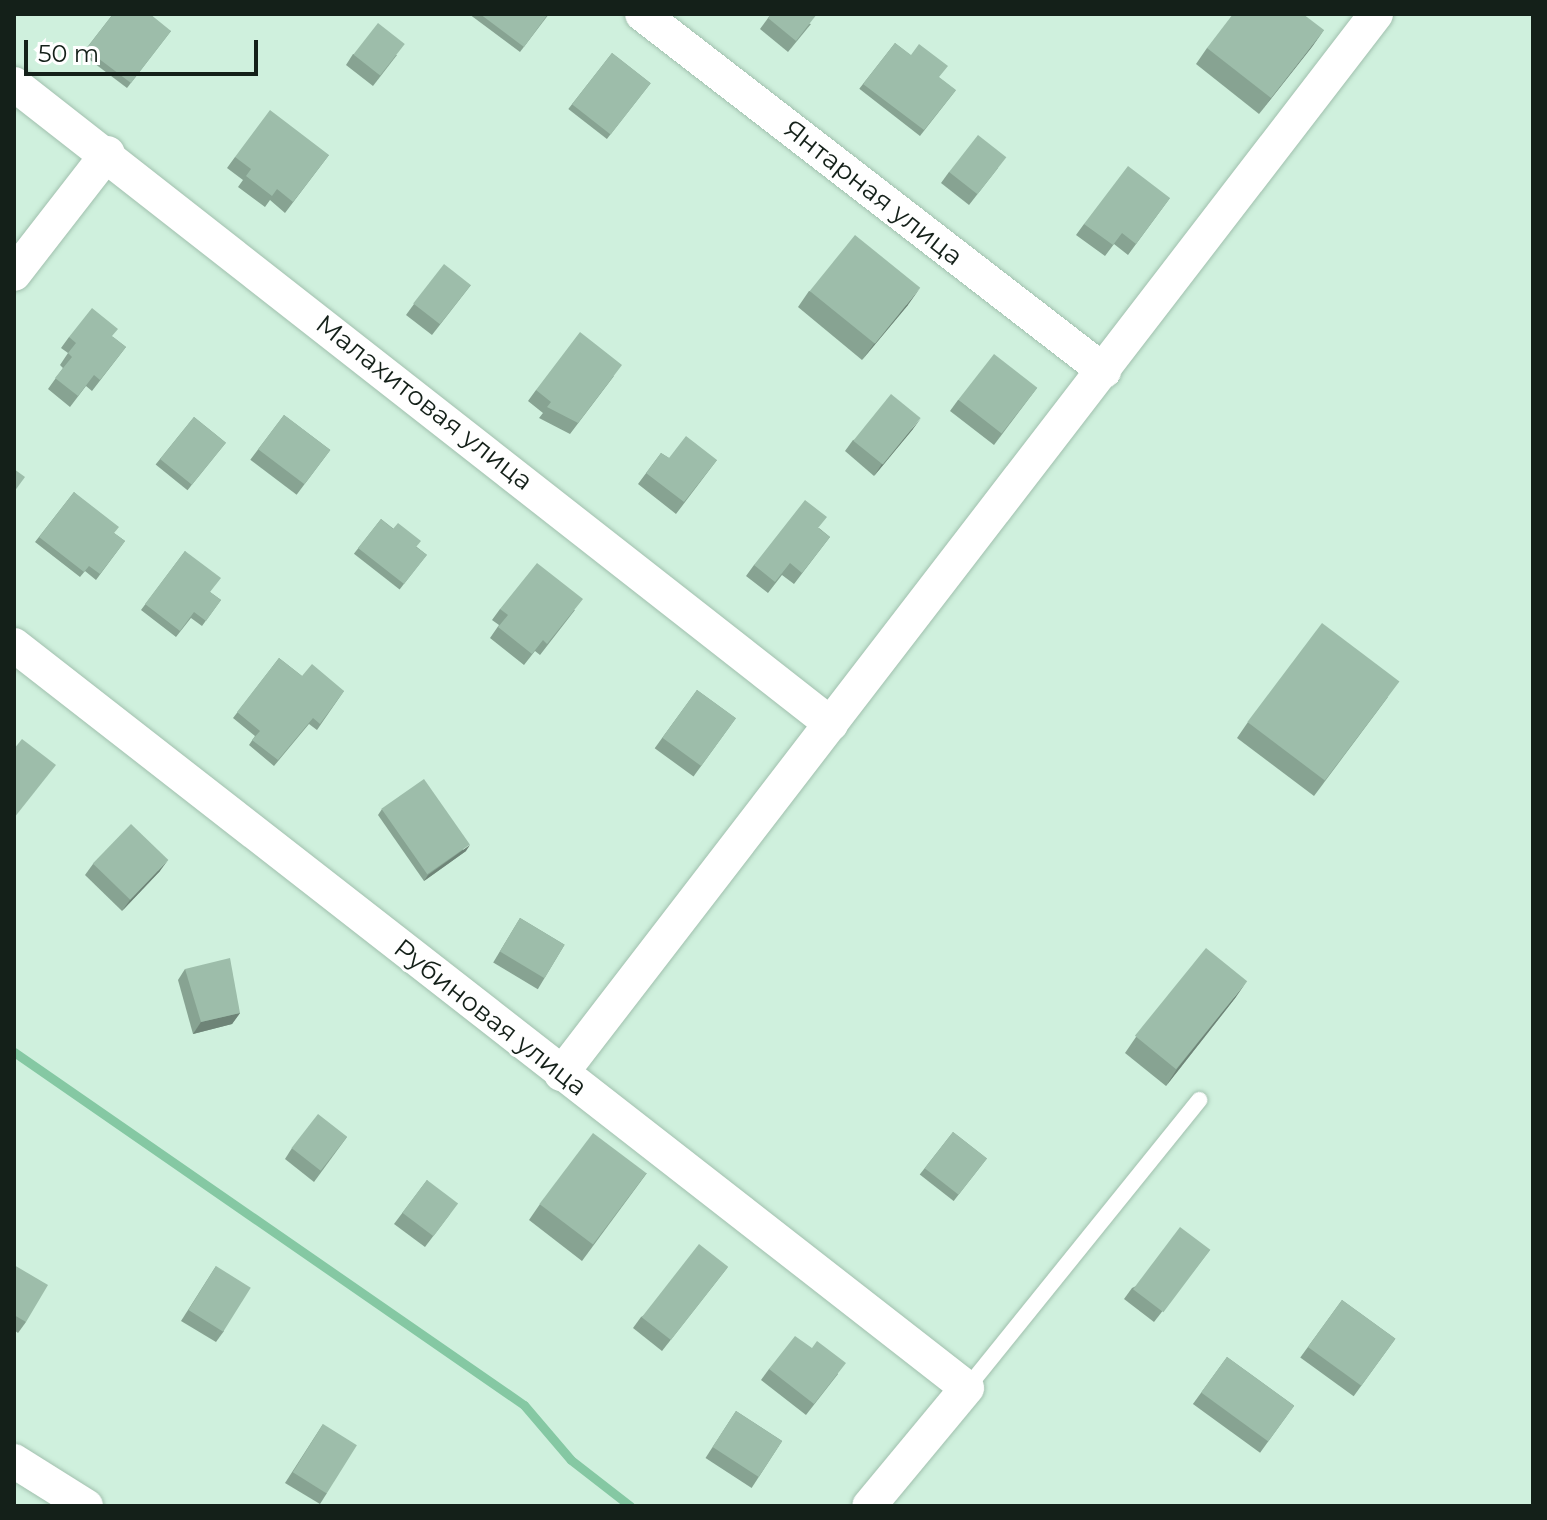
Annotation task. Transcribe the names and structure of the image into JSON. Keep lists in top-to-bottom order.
{
  "streets": {
    "street": ["Янтарная улица", "Малахитовая улица", "Рубиновая улица"]
  },
  "scale_bar": "50 m"
}
